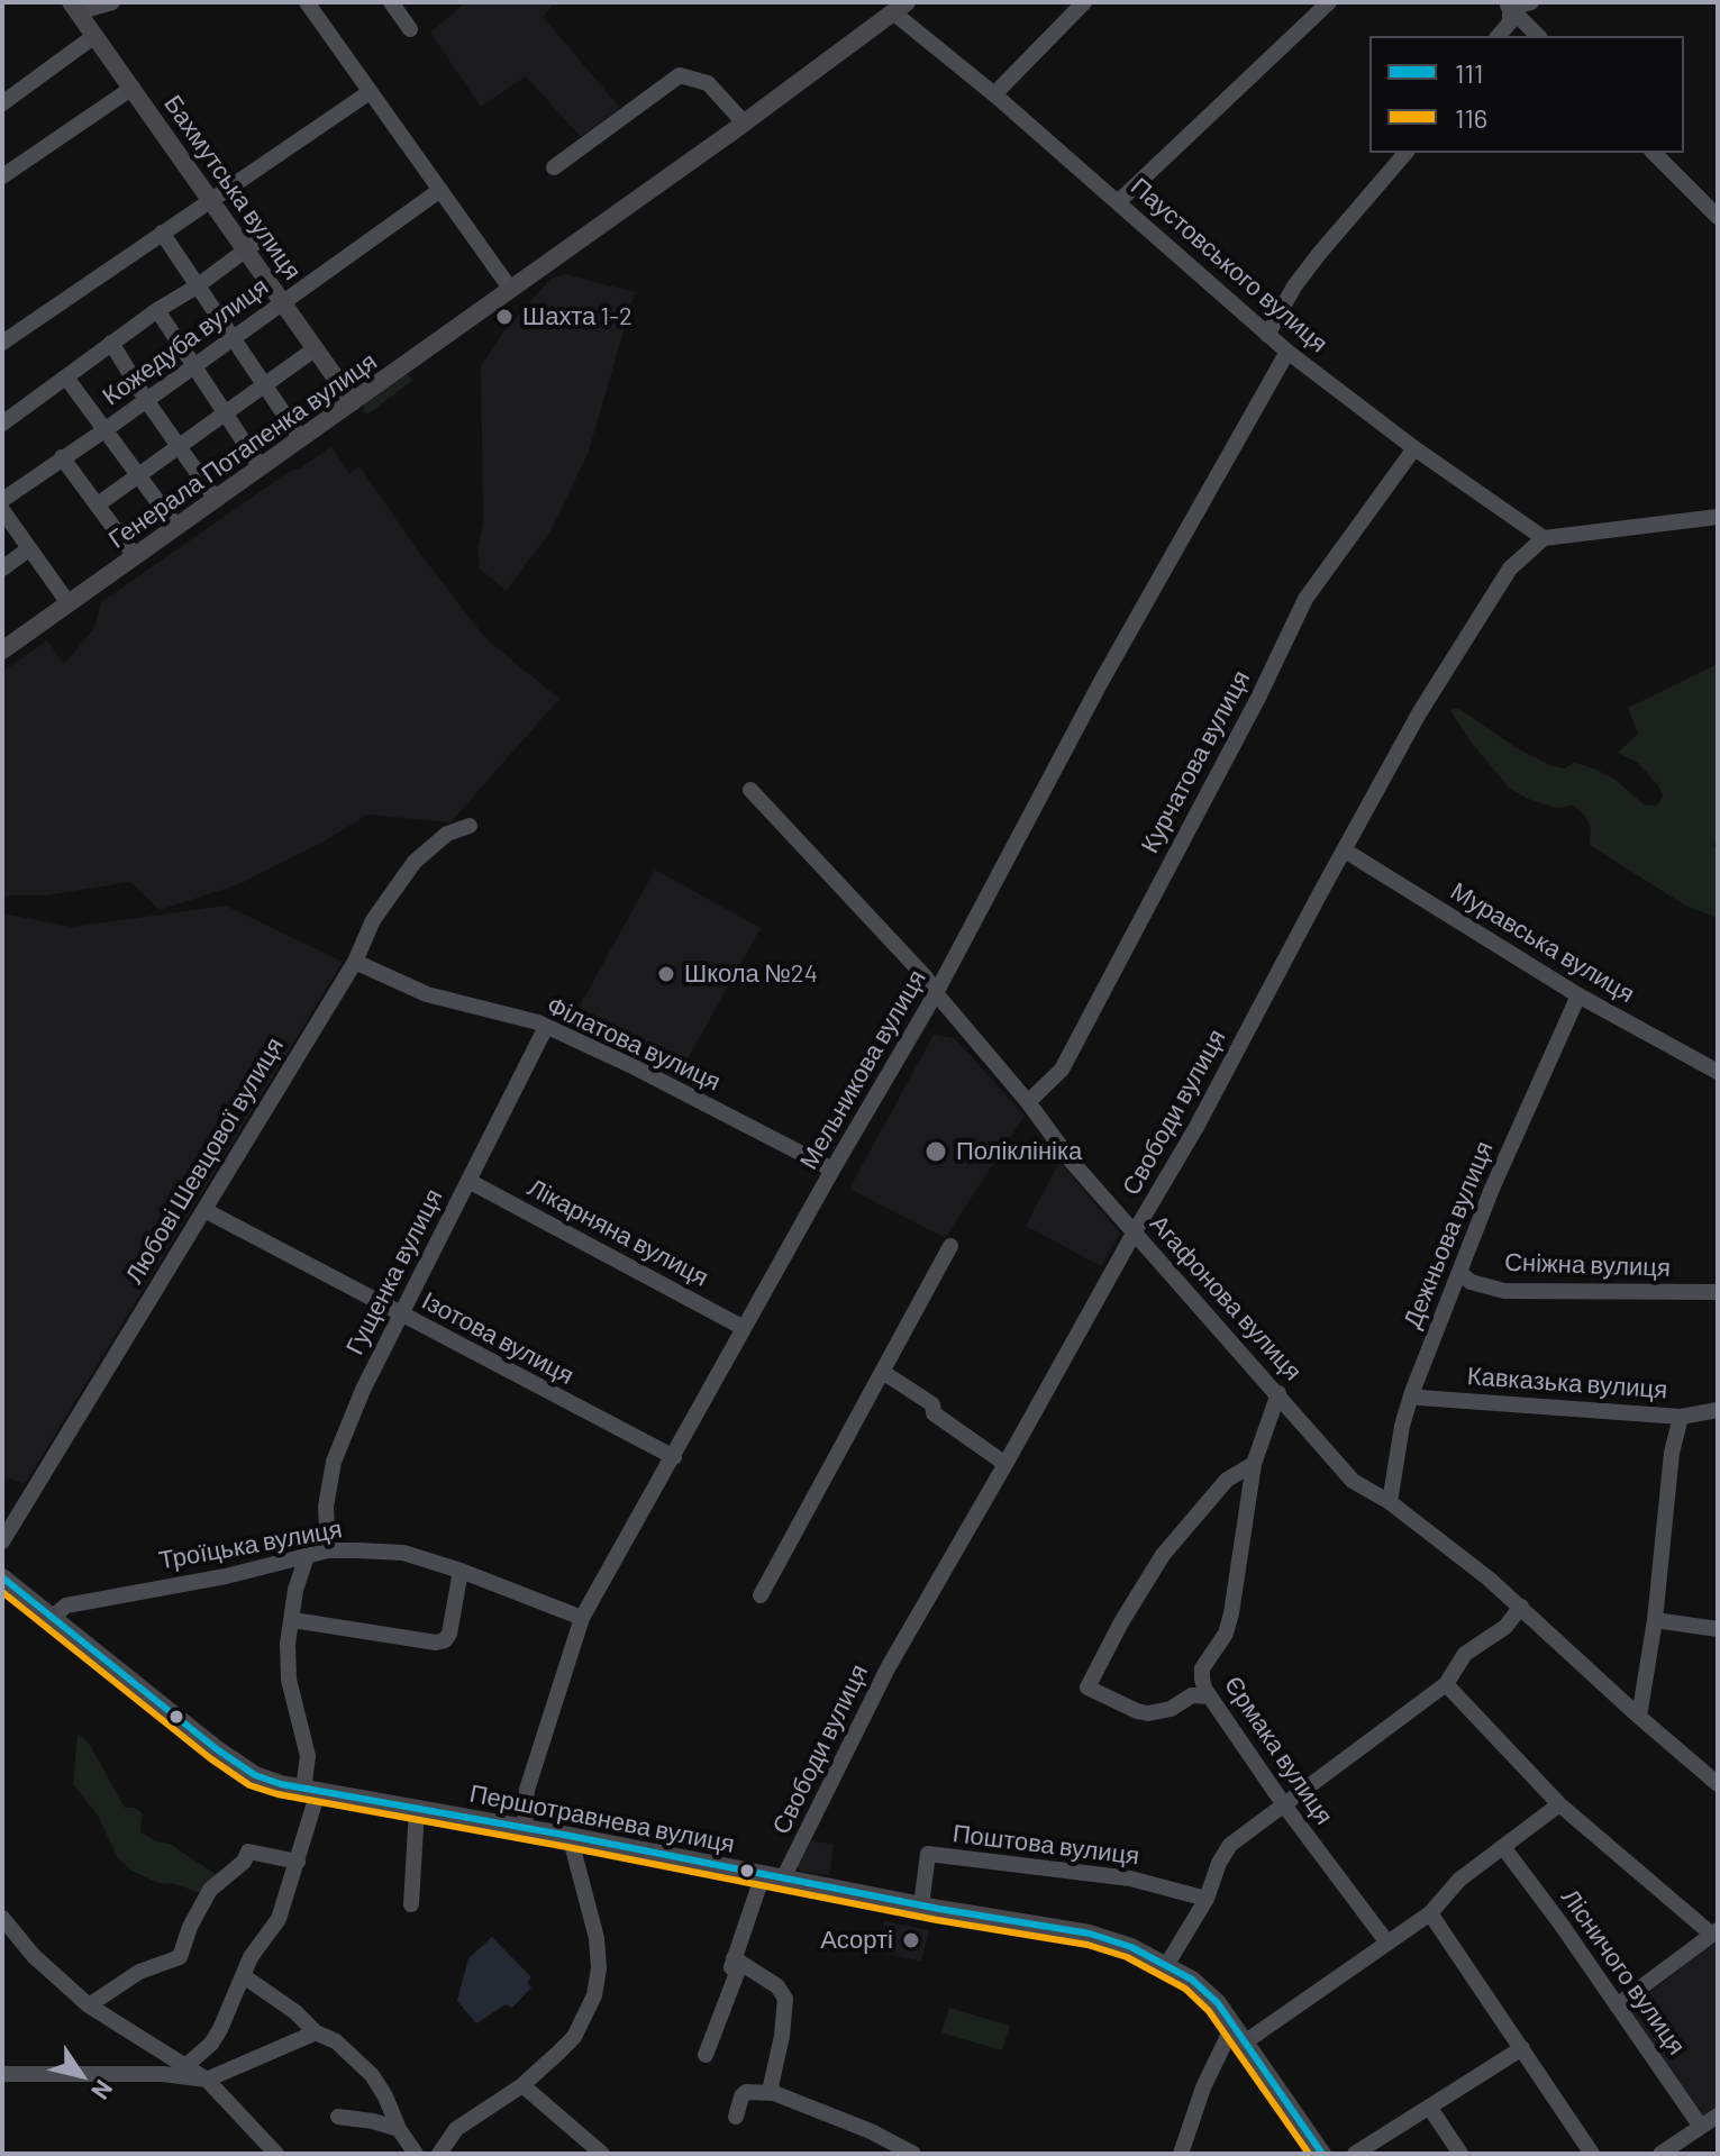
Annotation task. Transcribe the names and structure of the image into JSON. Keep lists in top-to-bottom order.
{
  "streets": {
    "main road": ["Бахмутська вулиця", "Генерала Потапенка вулиця", "Першотравнева вулиця"],
    "street": [
      "Паустовського вулиця",
      "Кожедуба вулиця",
      "Курчатова вулиця",
      "Муравська вулиця",
      "Філатова вулиця",
      "Мельникова вулиця",
      "Свободи вулиця",
      "Любові Шевцової вулиця",
      "Лікарняна вулиця",
      "Дежньова вулиця",
      "Сніжна вулиця",
      "Гущенка вулиця",
      "Агафонова вулиця",
      "Ізотова вулиця",
      "Кавказька вулиця",
      "Троїцька вулиця",
      "Єрмака вулиця",
      "Поштова вулиця",
      "Лісничого вулиця"
    ]
  },
  "crossings": [
    ["Бахмутська вулиця", "Кожедуба вулиця"],
    ["Бахмутська вулиця", "Генерала Потапенка вулиця"],
    ["Паустовського вулиця", "Генерала Потапенка вулиця"],
    ["Паустовського вулиця", "Курчатова вулиця"],
    ["Паустовського вулиця", "Мельникова вулиця"],
    ["Паустовського вулиця", "Свободи вулиця"],
    ["Курчатова вулиця", "Агафонова вулиця"],
    ["Муравська вулиця", "Свободи вулиця"],
    ["Муравська вулиця", "Дежньова вулиця"],
    ["Філатова вулиця", "Мельникова вулиця"],
    ["Філатова вулиця", "Любові Шевцової вулиця"],
    ["Філатова вулиця", "Гущенка вулиця"],
    ["Мельникова вулиця", "Лікарняна вулиця"],
    ["Мельникова вулиця", "Агафонова вулиця"],
    ["Мельникова вулиця", "Ізотова вулиця"],
    ["Мельникова вулиця", "Троїцька вулиця"],
    ["Мельникова вулиця", "Першотравнева вулиця"],
    ["Свободи вулиця", "Агафонова вулиця"],
    ["Свободи вулиця", "Першотравнева вулиця"],
    ["Любові Шевцової вулиця", "Ізотова вулиця"],
    ["Лікарняна вулиця", "Гущенка вулиця"],
    ["Дежньова вулиця", "Сніжна вулиця"],
    ["Дежньова вулиця", "Агафонова вулиця"],
    ["Дежньова вулиця", "Кавказька вулиця"],
    ["Гущенка вулиця", "Ізотова вулиця"],
    ["Гущенка вулиця", "Троїцька вулиця"],
    ["Агафонова вулиця", "Єрмака вулиця"],
    ["Троїцька вулиця", "Першотравнева вулиця"],
    ["Першотравнева вулиця", "Поштова вулиця"]
  ],
  "places": [
    "Шахта 1-2",
    "Школа №24",
    "Поліклініка",
    "Асорті"
  ],
  "lines": ["transit line 111", "transit line 116"],
  "legend": ["111", "116"],
  "north": "bottom right"
}
